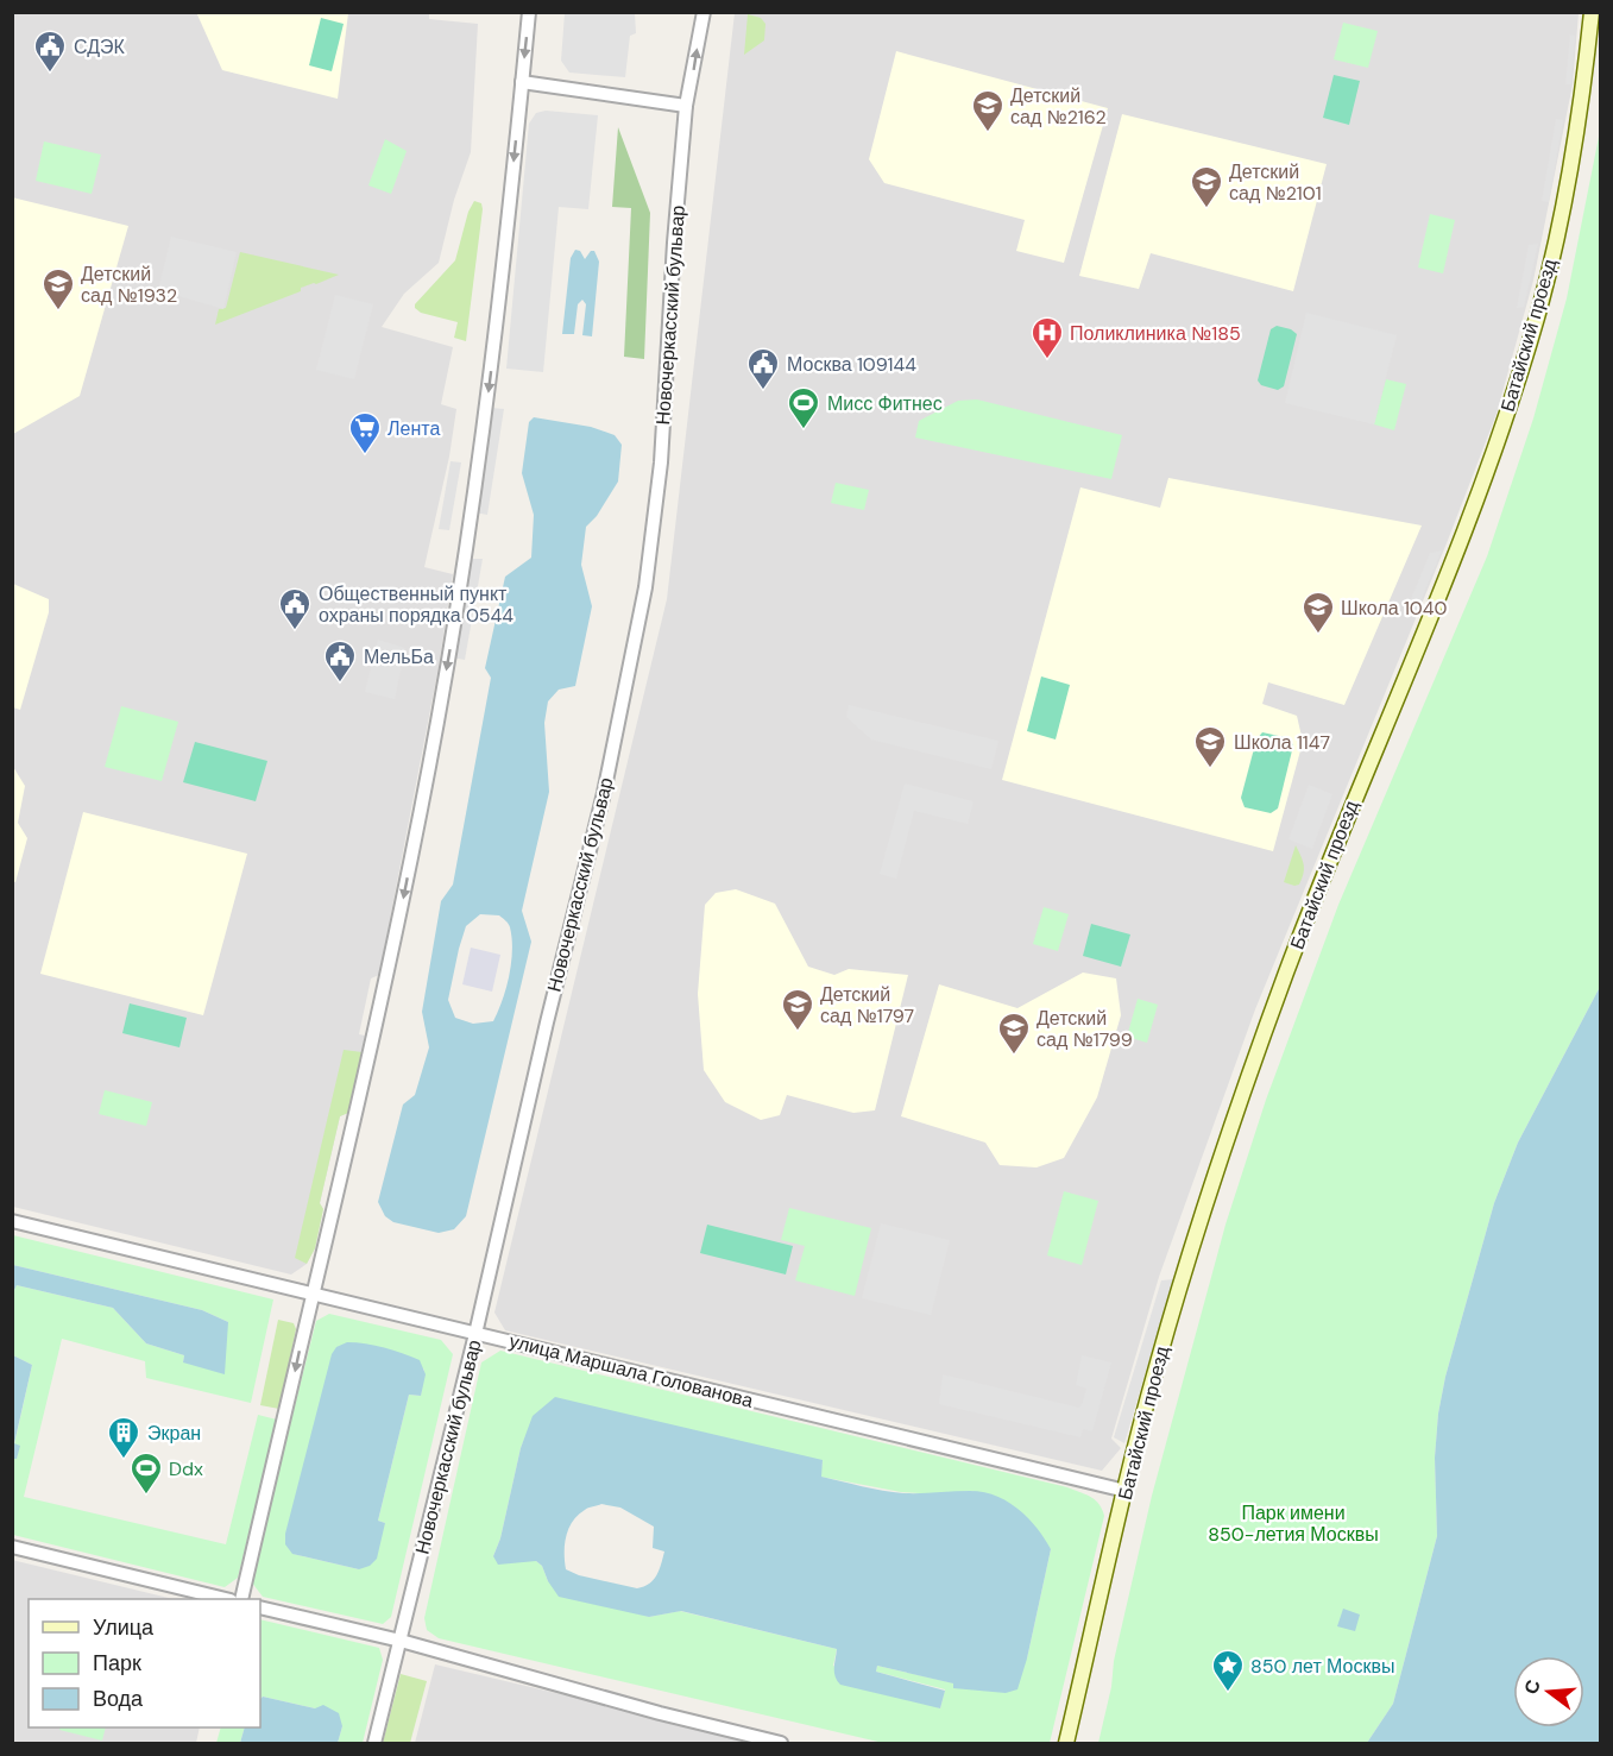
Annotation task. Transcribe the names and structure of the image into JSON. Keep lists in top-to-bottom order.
{
  "streets": {
    "main road": ["Батайский проезд"],
    "street": ["Новочеркасский бульвар", "улица Маршала Голованова"]
  },
  "crossings": [
    ["Новочеркасский бульвар", "улица Маршала Голованова"],
    ["Батайский проезд", "улица Маршала Голованова"]
  ],
  "parks": ["Парк имени 850-летия Москвы"],
  "places": {
    "public building": [
      "СДЭК",
      "Москва 109144",
      "Общественный пункт охраны порядка 0544",
      "МельБа"
    ],
    "school or university": [
      "Детский сад №2162",
      "Детский сад №2101",
      "Детский сад №1932",
      "Школа 1040",
      "Школа 1147",
      "Детский сад №1797",
      "Детский сад №1799"
    ],
    "hospital": ["Поликлиника №185"],
    "sports": ["Мисс Фитнес", "Ddx"],
    "supermarket": ["Лента"],
    "building": ["Экран"],
    "place": ["850 лет Москвы"]
  },
  "legend": ["Улица", "Парк", "Вода"],
  "north": "left"
}
